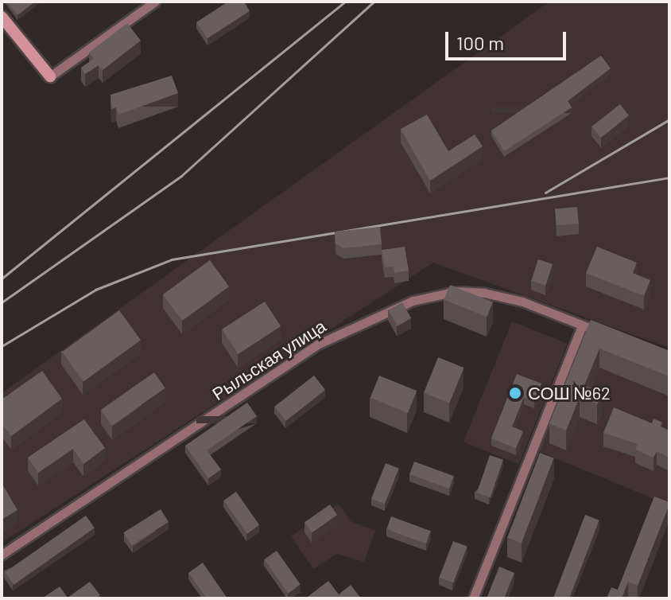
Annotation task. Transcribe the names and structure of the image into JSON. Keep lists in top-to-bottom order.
{
  "streets": {
    "street": ["Рыльская улица"]
  },
  "places": ["СОШ №62"],
  "scale_bar": "100 m"
}
